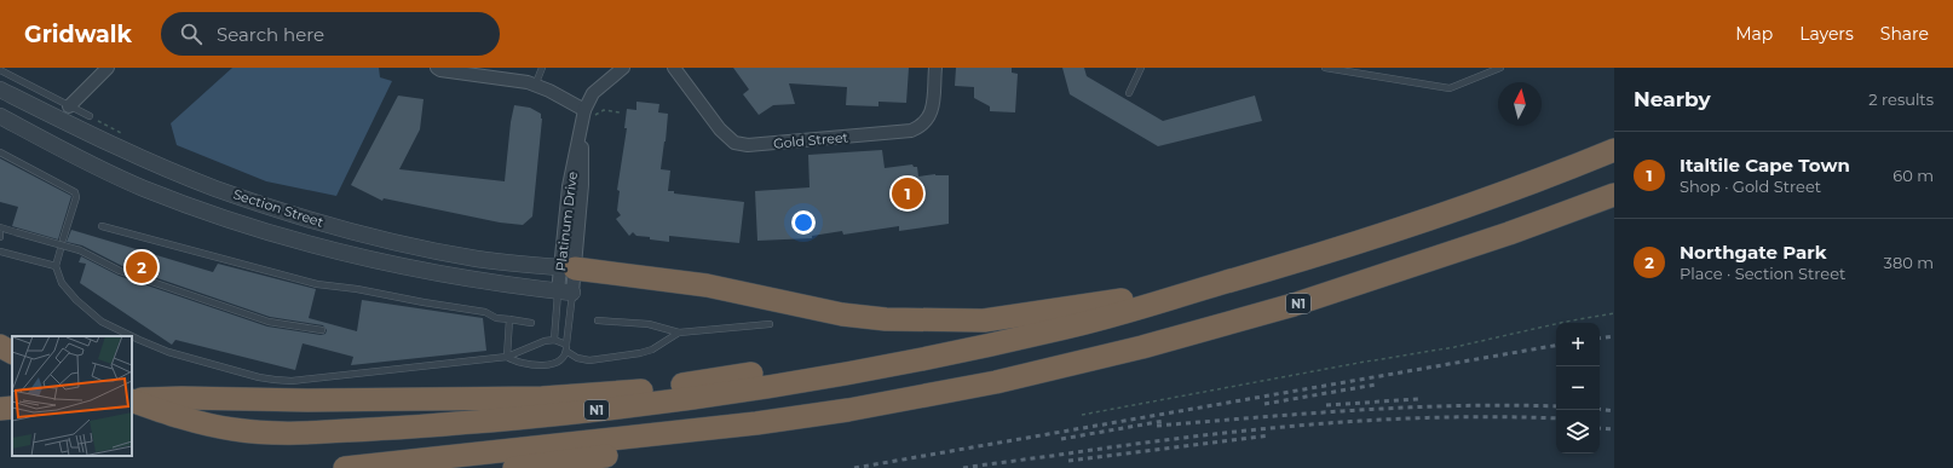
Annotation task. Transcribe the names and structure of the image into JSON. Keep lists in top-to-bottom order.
{
  "streets": {
    "highway": ["N1"],
    "street": ["Gold Street", "Section Street", "Platinum Drive"]
  },
  "crossings": [
    ["Section Street", "Platinum Drive"]
  ],
  "north": "top",
  "page": {
    "header": "Gridwalk",
    "search": "Search here",
    "nav": ["Map", "Layers", "Share"],
    "heading": ["Nearby", "2 results"],
    "list": [
      {
        "mark": "1",
        "name": "Italtile Cape Town",
        "note": "Shop · Gold Street",
        "value": "60 m"
      },
      {
        "mark": "2",
        "name": "Northgate Park",
        "note": "Place · Section Street",
        "value": "380 m"
      }
    ],
    "pins": ["1", "2"],
    "map_buttons": ["+", "−"]
  }
}
